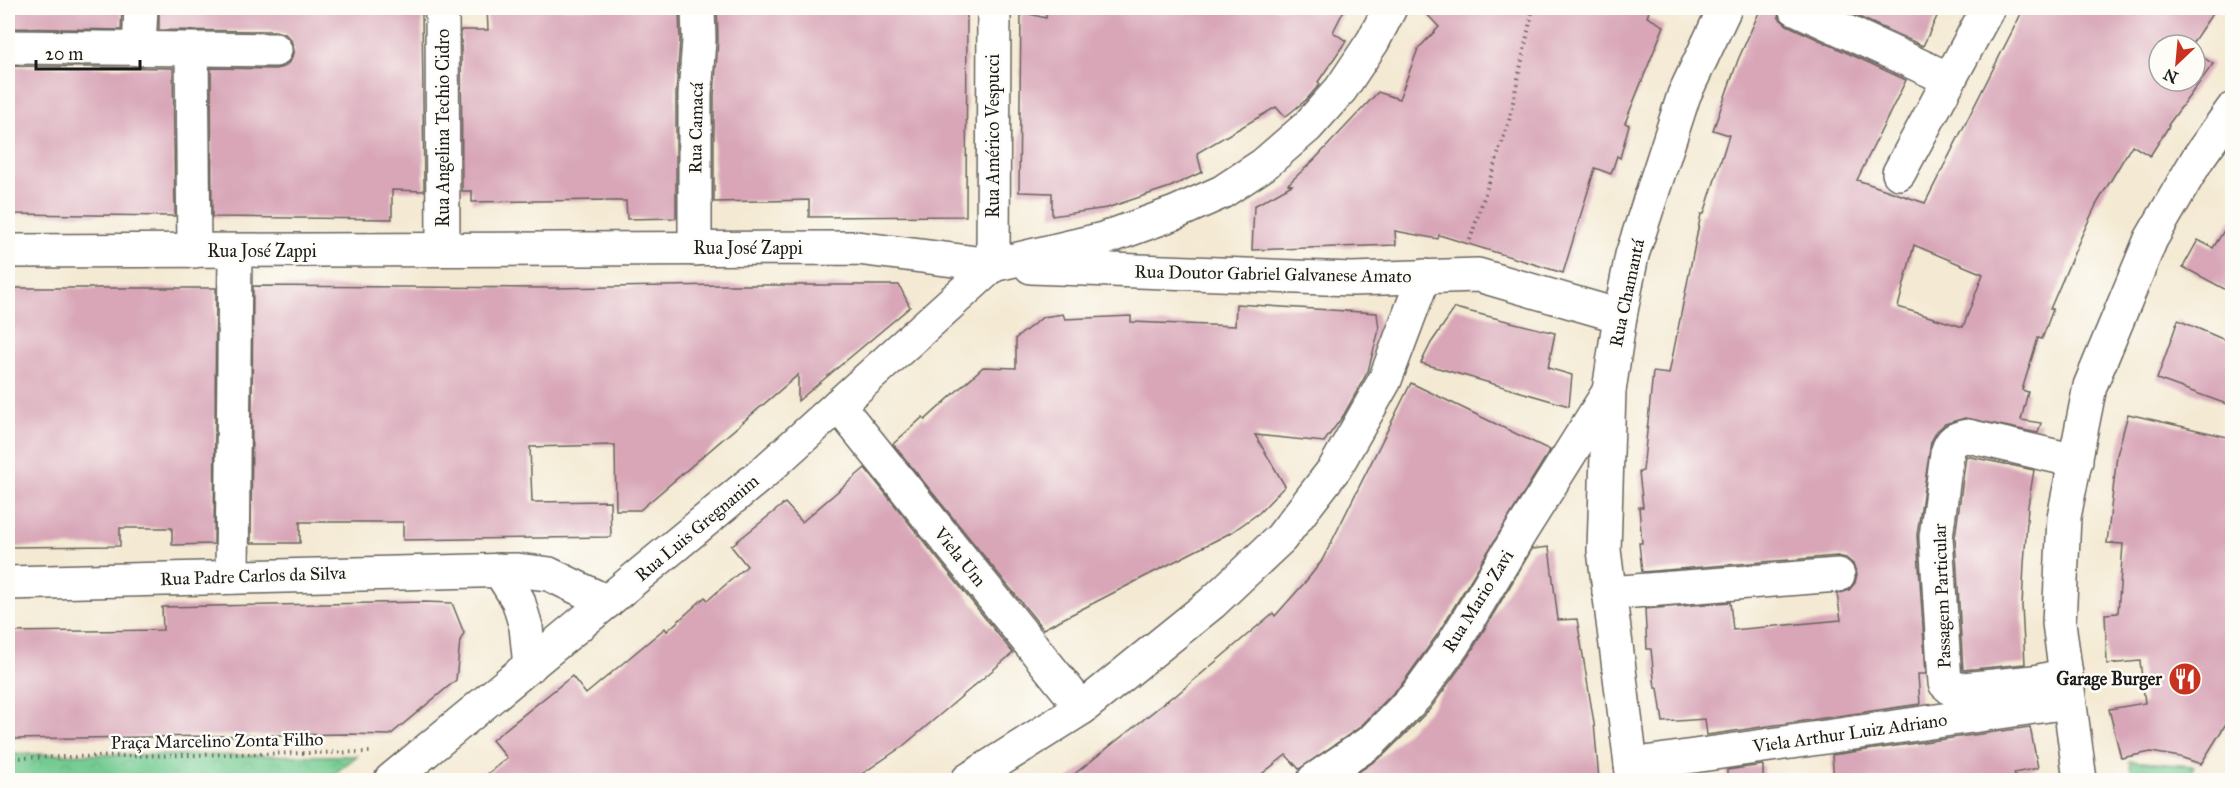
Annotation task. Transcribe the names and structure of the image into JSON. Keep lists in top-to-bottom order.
{
  "streets": {
    "street": [
      "Rua Angelina Techio Cidro",
      "Rua Camacá",
      "Rua Américo Vespucci",
      "Rua José Zappi",
      "Rua Doutor Gabriel Galvanese Amato",
      "Rua Chamantá",
      "Rua Luis Gregnanim",
      "Viela Um",
      "Rua Padre Carlos da Silva",
      "Passagem Particular",
      "Rua Mario Zavi",
      "Viela Arthur Luiz Adriano"
    ],
    "path": ["Praça Marcelino Zonta Filho"]
  },
  "crossings": [
    ["Rua Angelina Techio Cidro", "Rua José Zappi"],
    ["Rua Camacá", "Rua José Zappi"],
    ["Rua Américo Vespucci", "Rua José Zappi"],
    ["Rua Américo Vespucci", "Rua Doutor Gabriel Galvanese Amato"],
    ["Rua Américo Vespucci", "Rua Luis Gregnanim"],
    ["Rua José Zappi", "Rua Doutor Gabriel Galvanese Amato"],
    ["Rua José Zappi", "Rua Luis Gregnanim"],
    ["Rua Doutor Gabriel Galvanese Amato", "Rua Chamantá"],
    ["Rua Doutor Gabriel Galvanese Amato", "Rua Luis Gregnanim"],
    ["Rua Chamantá", "Rua Mario Zavi"],
    ["Rua Chamantá", "Viela Arthur Luiz Adriano"],
    ["Rua Luis Gregnanim", "Viela Um"],
    ["Rua Luis Gregnanim", "Rua Padre Carlos da Silva"],
    ["Rua Luis Gregnanim", "Praça Marcelino Zonta Filho"],
    ["Passagem Particular", "Viela Arthur Luiz Adriano"]
  ],
  "places": {
    "restaurant": ["Garage Burger"]
  },
  "scale_bar": "20 m",
  "north": "bottom left"
}
